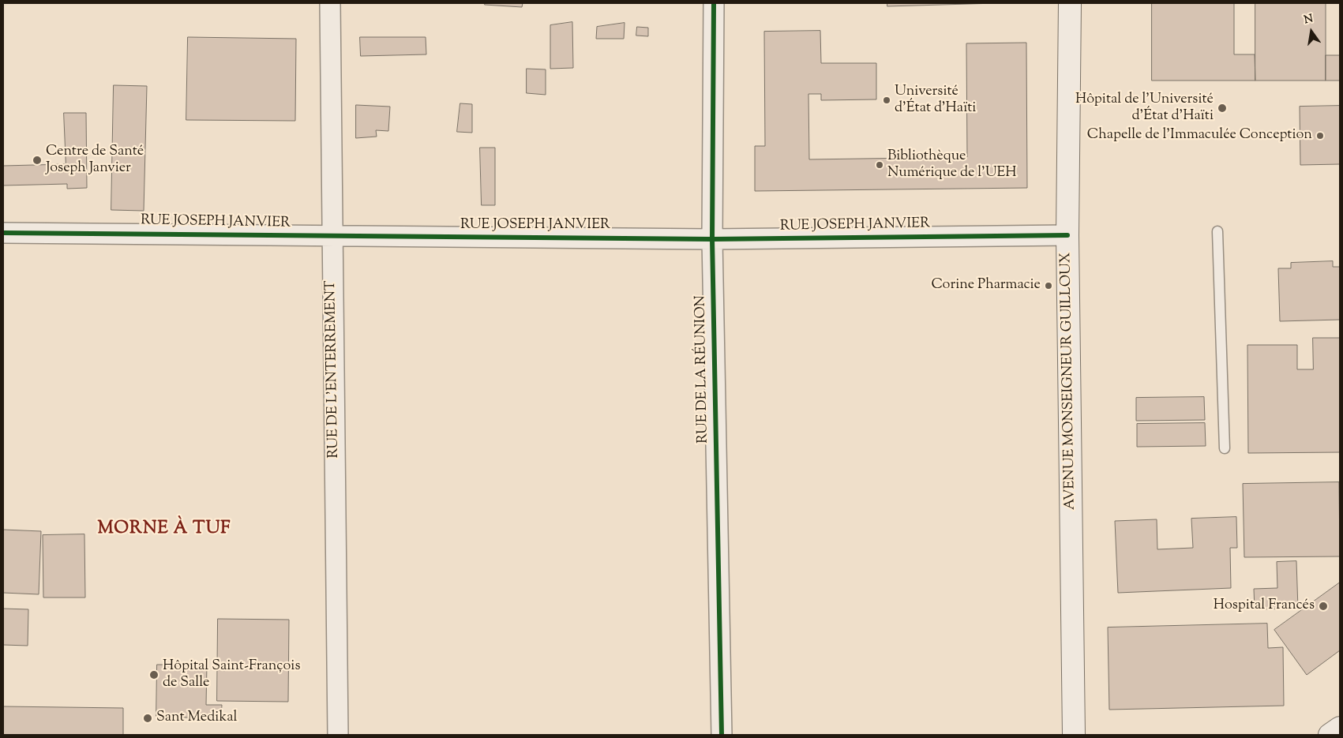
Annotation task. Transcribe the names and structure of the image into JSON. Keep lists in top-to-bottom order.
{
  "streets": {
    "street": [
      "RUE JOSEPH JANVIER",
      "RUE DE L'ENTERREMENT",
      "RUE DE LA RÉUNION",
      "AVENUE MONSEIGNEUR GUILLOUX"
    ]
  },
  "crossings": [
    ["RUE JOSEPH JANVIER", "RUE DE L'ENTERREMENT"],
    ["RUE JOSEPH JANVIER", "RUE DE LA RÉUNION"],
    ["RUE JOSEPH JANVIER", "AVENUE MONSEIGNEUR GUILLOUX"]
  ],
  "districts": ["MORNE À TUF"],
  "places": [
    "Université d'État d'Haïti",
    "Hôpital de l'Université d'État d'Haïti",
    "Chapelle de l'Immaculée Conception",
    "Centre de Santé Joseph Janvier",
    "Bibliothèque Numérique de l'UEH",
    "Corine Pharmacie",
    "Hospital Francés",
    "Hôpital Saint-François de Salle",
    "Sant Medikal"
  ],
  "north": "top"
}
